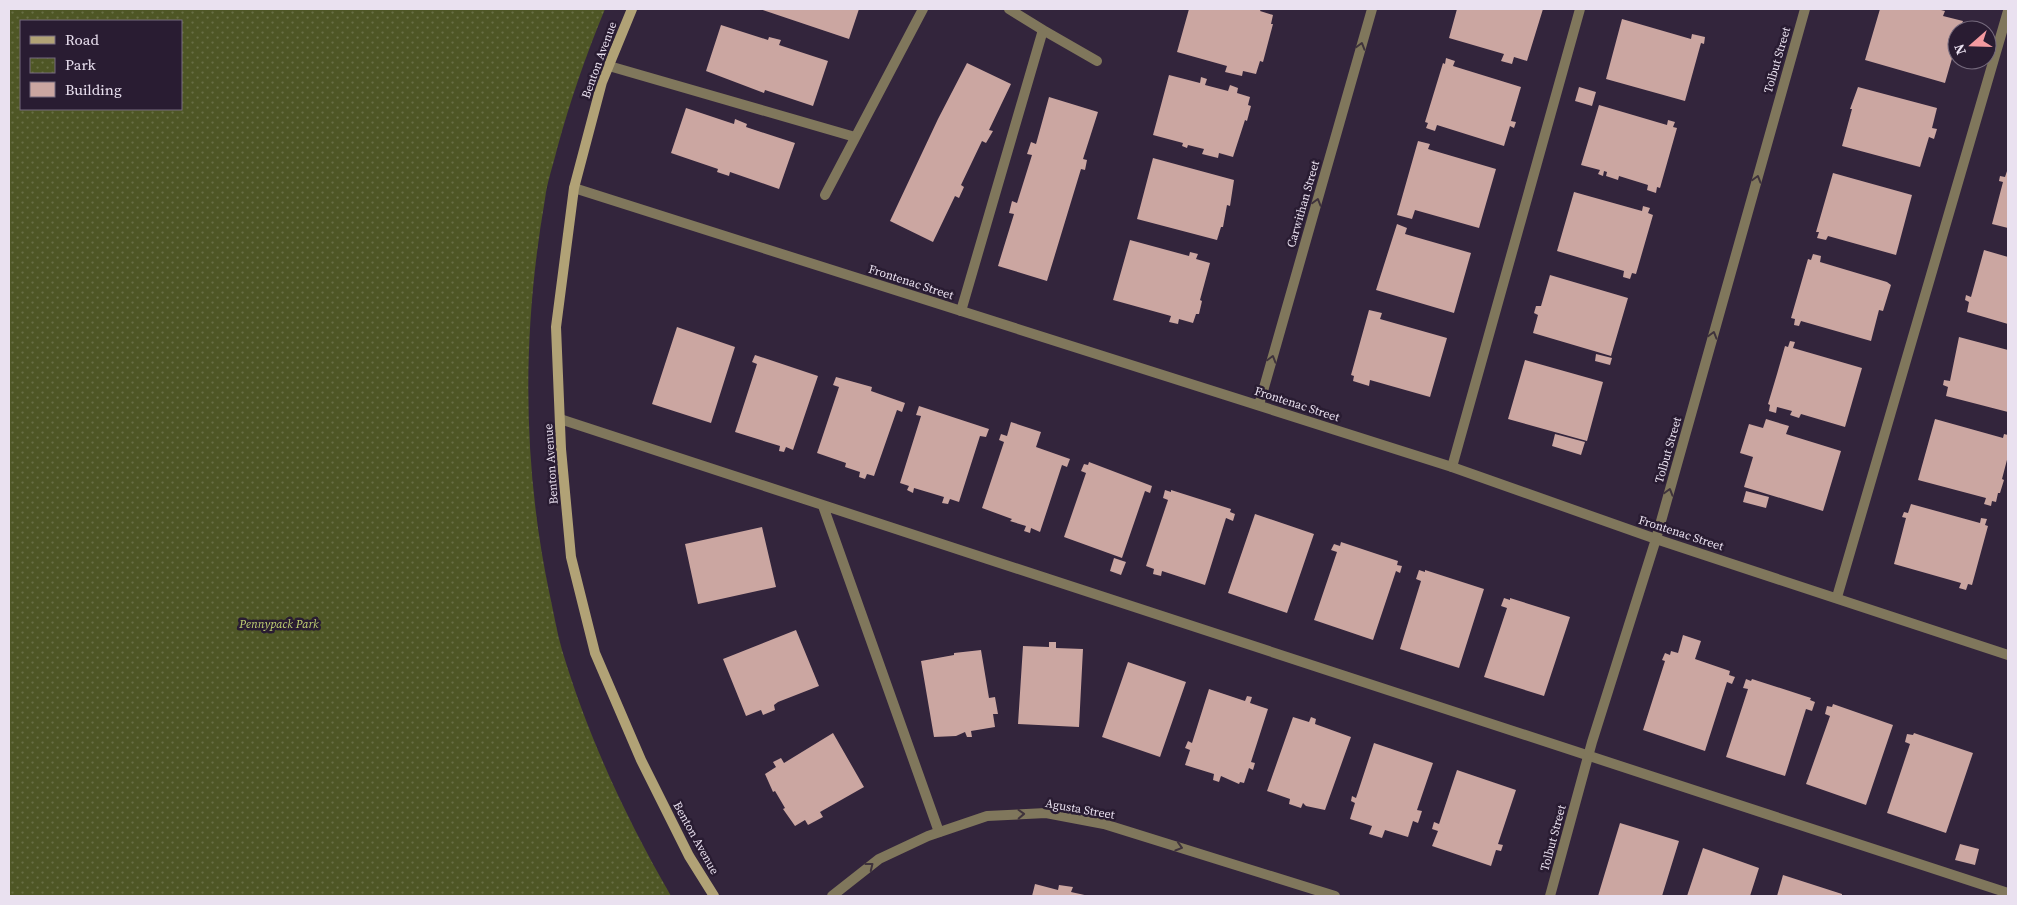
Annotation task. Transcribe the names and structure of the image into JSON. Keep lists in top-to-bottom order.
{
  "streets": {
    "street": [
      "Benton Avenue",
      "Tolbut Street",
      "Carwithan Street",
      "Frontenac Street",
      "Agusta Street"
    ]
  },
  "crossings": [
    ["Benton Avenue", "Frontenac Street"],
    ["Tolbut Street", "Frontenac Street"],
    ["Carwithan Street", "Frontenac Street"]
  ],
  "one_way": ["Tolbut Street", "Carwithan Street", "Agusta Street"],
  "parks": ["Pennypack Park"],
  "legend": ["Road", "Park", "Building"],
  "north": "left"
}
